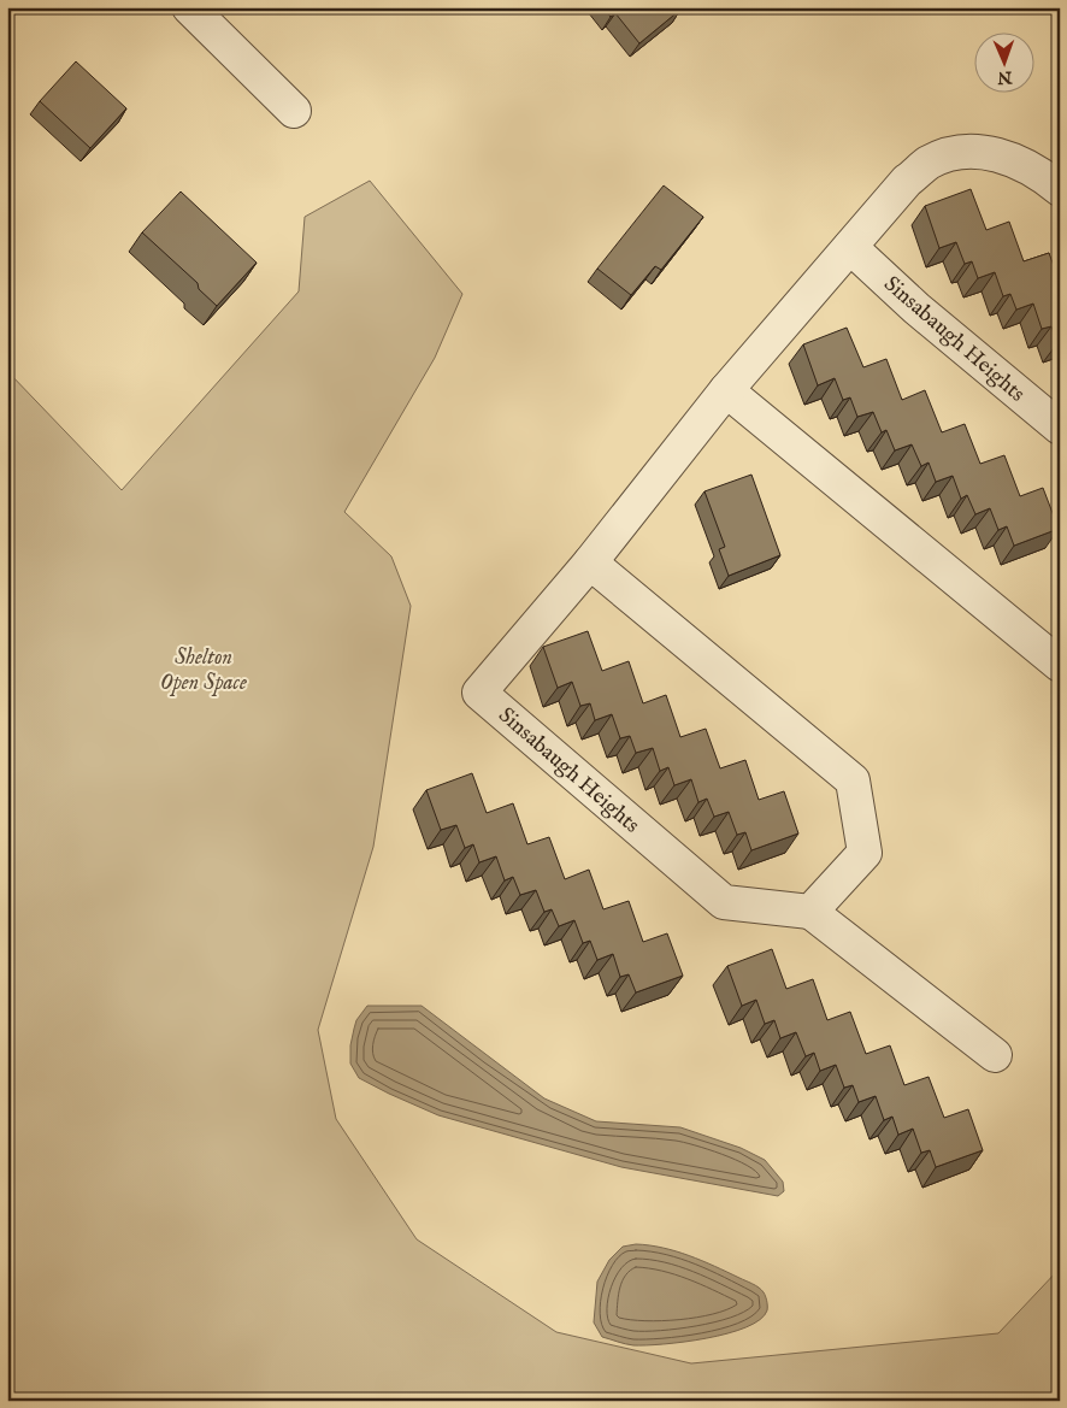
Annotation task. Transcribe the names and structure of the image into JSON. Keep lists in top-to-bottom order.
{
  "streets": {
    "street": ["Sinsabaugh Heights"]
  },
  "parks": ["Shelton Open Space"],
  "north": "bottom"
}
